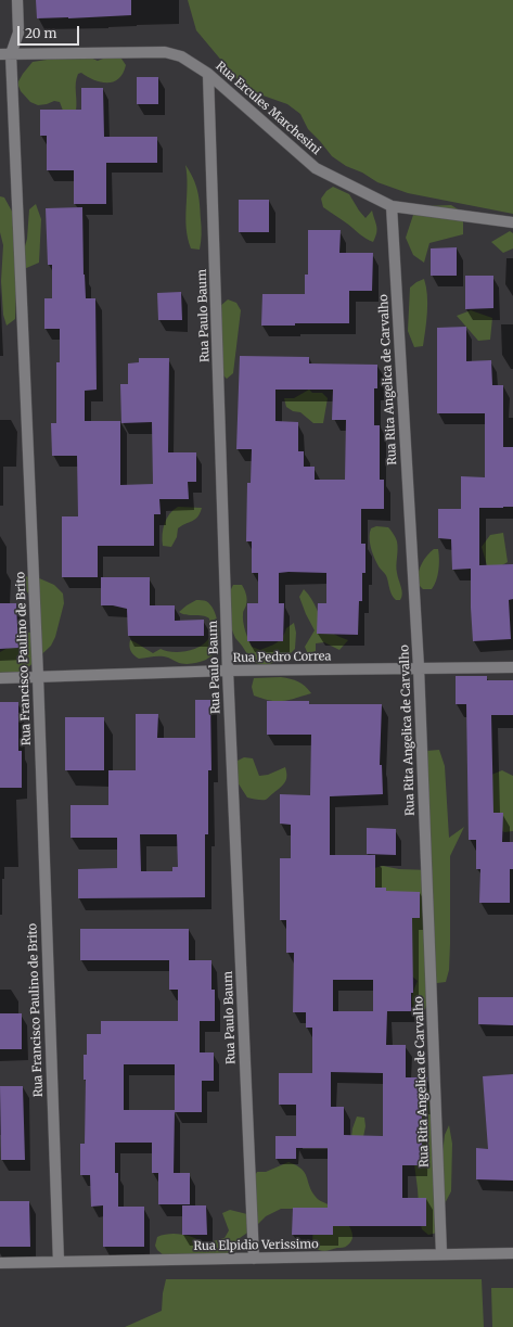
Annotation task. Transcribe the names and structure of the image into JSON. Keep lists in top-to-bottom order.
{
  "streets": {
    "street": [
      "Rua Ercules Marchesini",
      "Rua Paulo Baum",
      "Rua Rita Angelica de Carvalho",
      "Rua Pedro Correa",
      "Rua Francisco Paulino de Brito",
      "Rua Elpidio Verissimo"
    ]
  },
  "crossings": [
    ["Rua Ercules Marchesini", "Rua Paulo Baum"],
    ["Rua Ercules Marchesini", "Rua Rita Angelica de Carvalho"],
    ["Rua Ercules Marchesini", "Rua Francisco Paulino de Brito"],
    ["Rua Paulo Baum", "Rua Pedro Correa"],
    ["Rua Paulo Baum", "Rua Elpidio Verissimo"],
    ["Rua Rita Angelica de Carvalho", "Rua Pedro Correa"],
    ["Rua Rita Angelica de Carvalho", "Rua Elpidio Verissimo"],
    ["Rua Pedro Correa", "Rua Francisco Paulino de Brito"],
    ["Rua Francisco Paulino de Brito", "Rua Elpidio Verissimo"]
  ],
  "scale_bar": "20 m"
}
